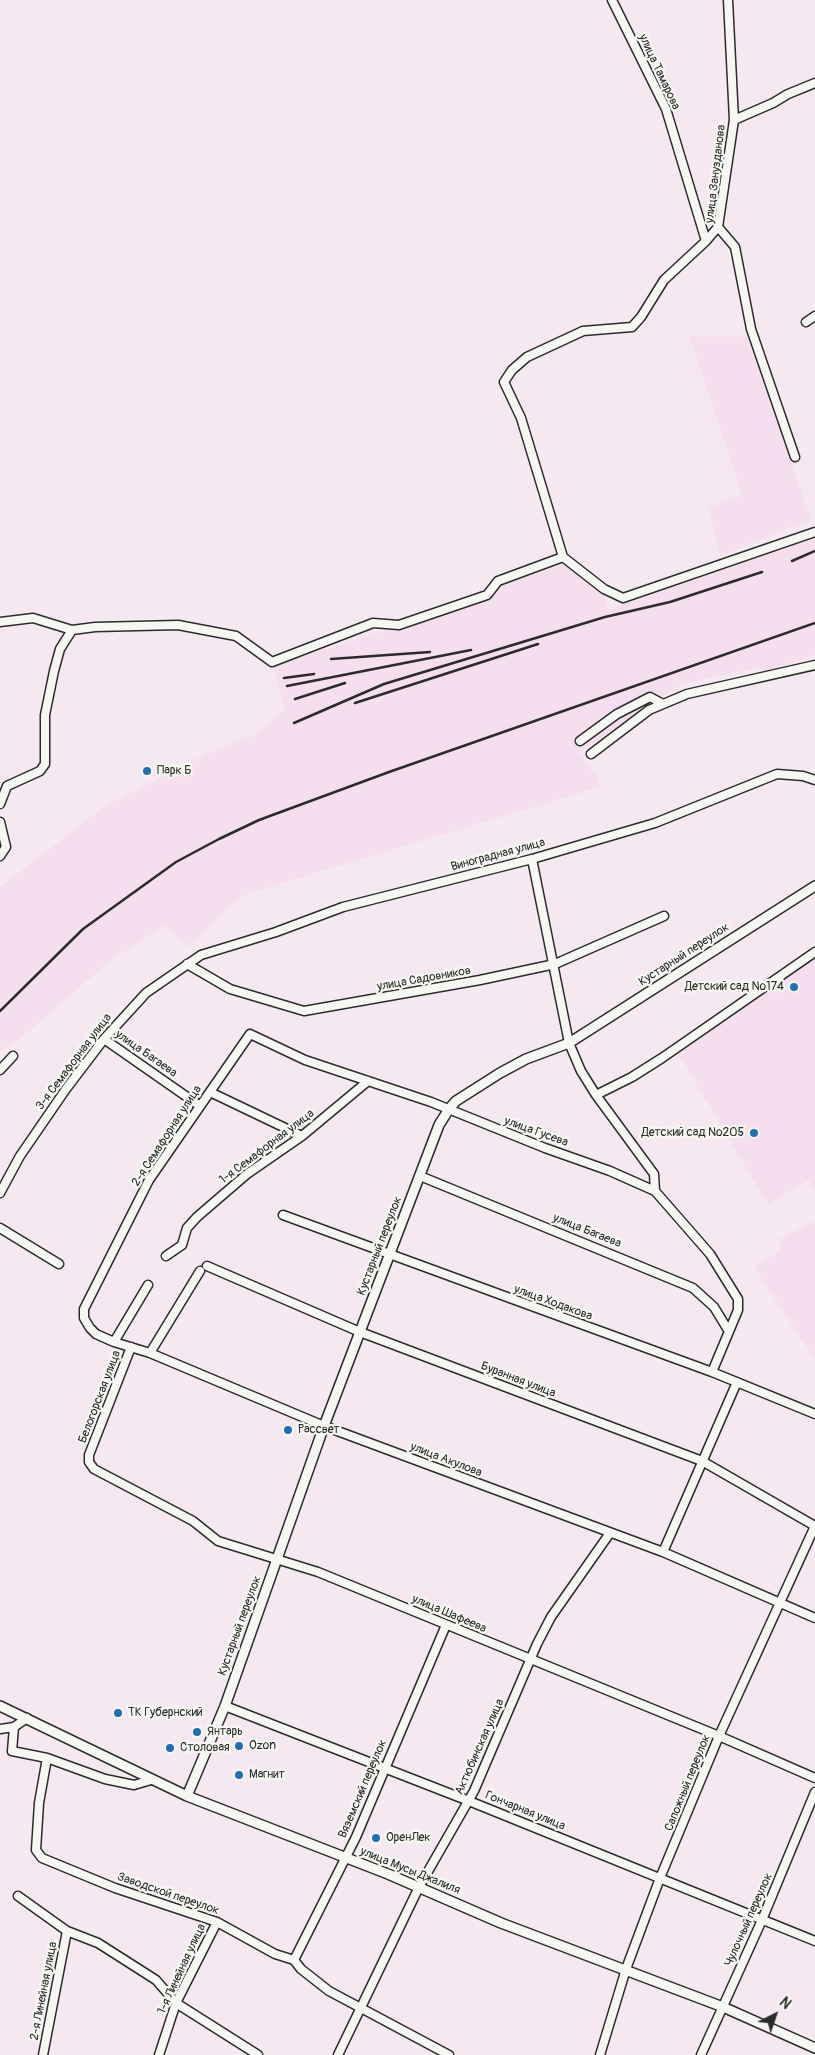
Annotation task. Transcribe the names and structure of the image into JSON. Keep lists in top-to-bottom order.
{
  "streets": {
    "street": [
      "улица Тамарова",
      "улица Занузданова",
      "Виноградная улица",
      "Кустарный переулок",
      "улица Садовников",
      "улица Багаева",
      "3-я Семафорная улица",
      "улица Гусева",
      "2-я Семафорная улица",
      "1-я Семафорная улица",
      "улица Ходакова",
      "Буранная улица",
      "Белогорская улица",
      "улица Акулова",
      "улица Шафеева",
      "Актюбинская улица",
      "Сапожный переулок",
      "Вяземский переулок",
      "Гончарная улица",
      "улица Мусы Джалиля",
      "Заводской переулок",
      "Чулочный переулок",
      "1-я Линейная улица",
      "2-я Линейная улица"
    ]
  },
  "crossings": [
    ["Виноградная улица", "улица Садовников"],
    ["Виноградная улица", "3-я Семафорная улица"],
    ["Кустарный переулок", "улица Багаева"],
    ["Кустарный переулок", "улица Гусева"],
    ["Кустарный переулок", "улица Ходакова"],
    ["Кустарный переулок", "Буранная улица"],
    ["Кустарный переулок", "улица Акулова"],
    ["Кустарный переулок", "улица Шафеева"],
    ["Кустарный переулок", "Гончарная улица"],
    ["Кустарный переулок", "улица Мусы Джалиля"],
    ["улица Садовников", "3-я Семафорная улица"],
    ["улица Багаева", "3-я Семафорная улица"],
    ["улица Багаева", "улица Гусева"],
    ["улица Багаева", "2-я Семафорная улица"],
    ["улица Гусева", "2-я Семафорная улица"],
    ["улица Гусева", "1-я Семафорная улица"],
    ["2-я Семафорная улица", "улица Акулова"],
    ["Буранная улица", "улица Акулова"],
    ["Буранная улица", "Сапожный переулок"],
    ["Белогорская улица", "улица Акулова"],
    ["Белогорская улица", "улица Шафеева"],
    ["улица Акулова", "Актюбинская улица"],
    ["улица Акулова", "Сапожный переулок"],
    ["улица Шафеева", "Актюбинская улица"],
    ["улица Шафеева", "Сапожный переулок"],
    ["улица Шафеева", "Вяземский переулок"],
    ["Актюбинская улица", "Гончарная улица"],
    ["Актюбинская улица", "улица Мусы Джалиля"],
    ["Актюбинская улица", "Заводской переулок"],
    ["Сапожный переулок", "Гончарная улица"],
    ["Сапожный переулок", "улица Мусы Джалиля"],
    ["Вяземский переулок", "Гончарная улица"],
    ["Вяземский переулок", "улица Мусы Джалиля"],
    ["Вяземский переулок", "Заводской переулок"],
    ["Гончарная улица", "Чулочный переулок"],
    ["улица Мусы Джалиля", "Чулочный переулок"],
    ["Заводской переулок", "1-я Линейная улица"]
  ],
  "places": [
    "Парк Б",
    "Детский сад №174",
    "Детский сад №205",
    "Рассвет",
    "ТК Губернский",
    "Янтарь",
    "Ozon",
    "Столовая",
    "Магнит",
    "ОренЛек"
  ],
  "north": "top right"
}
